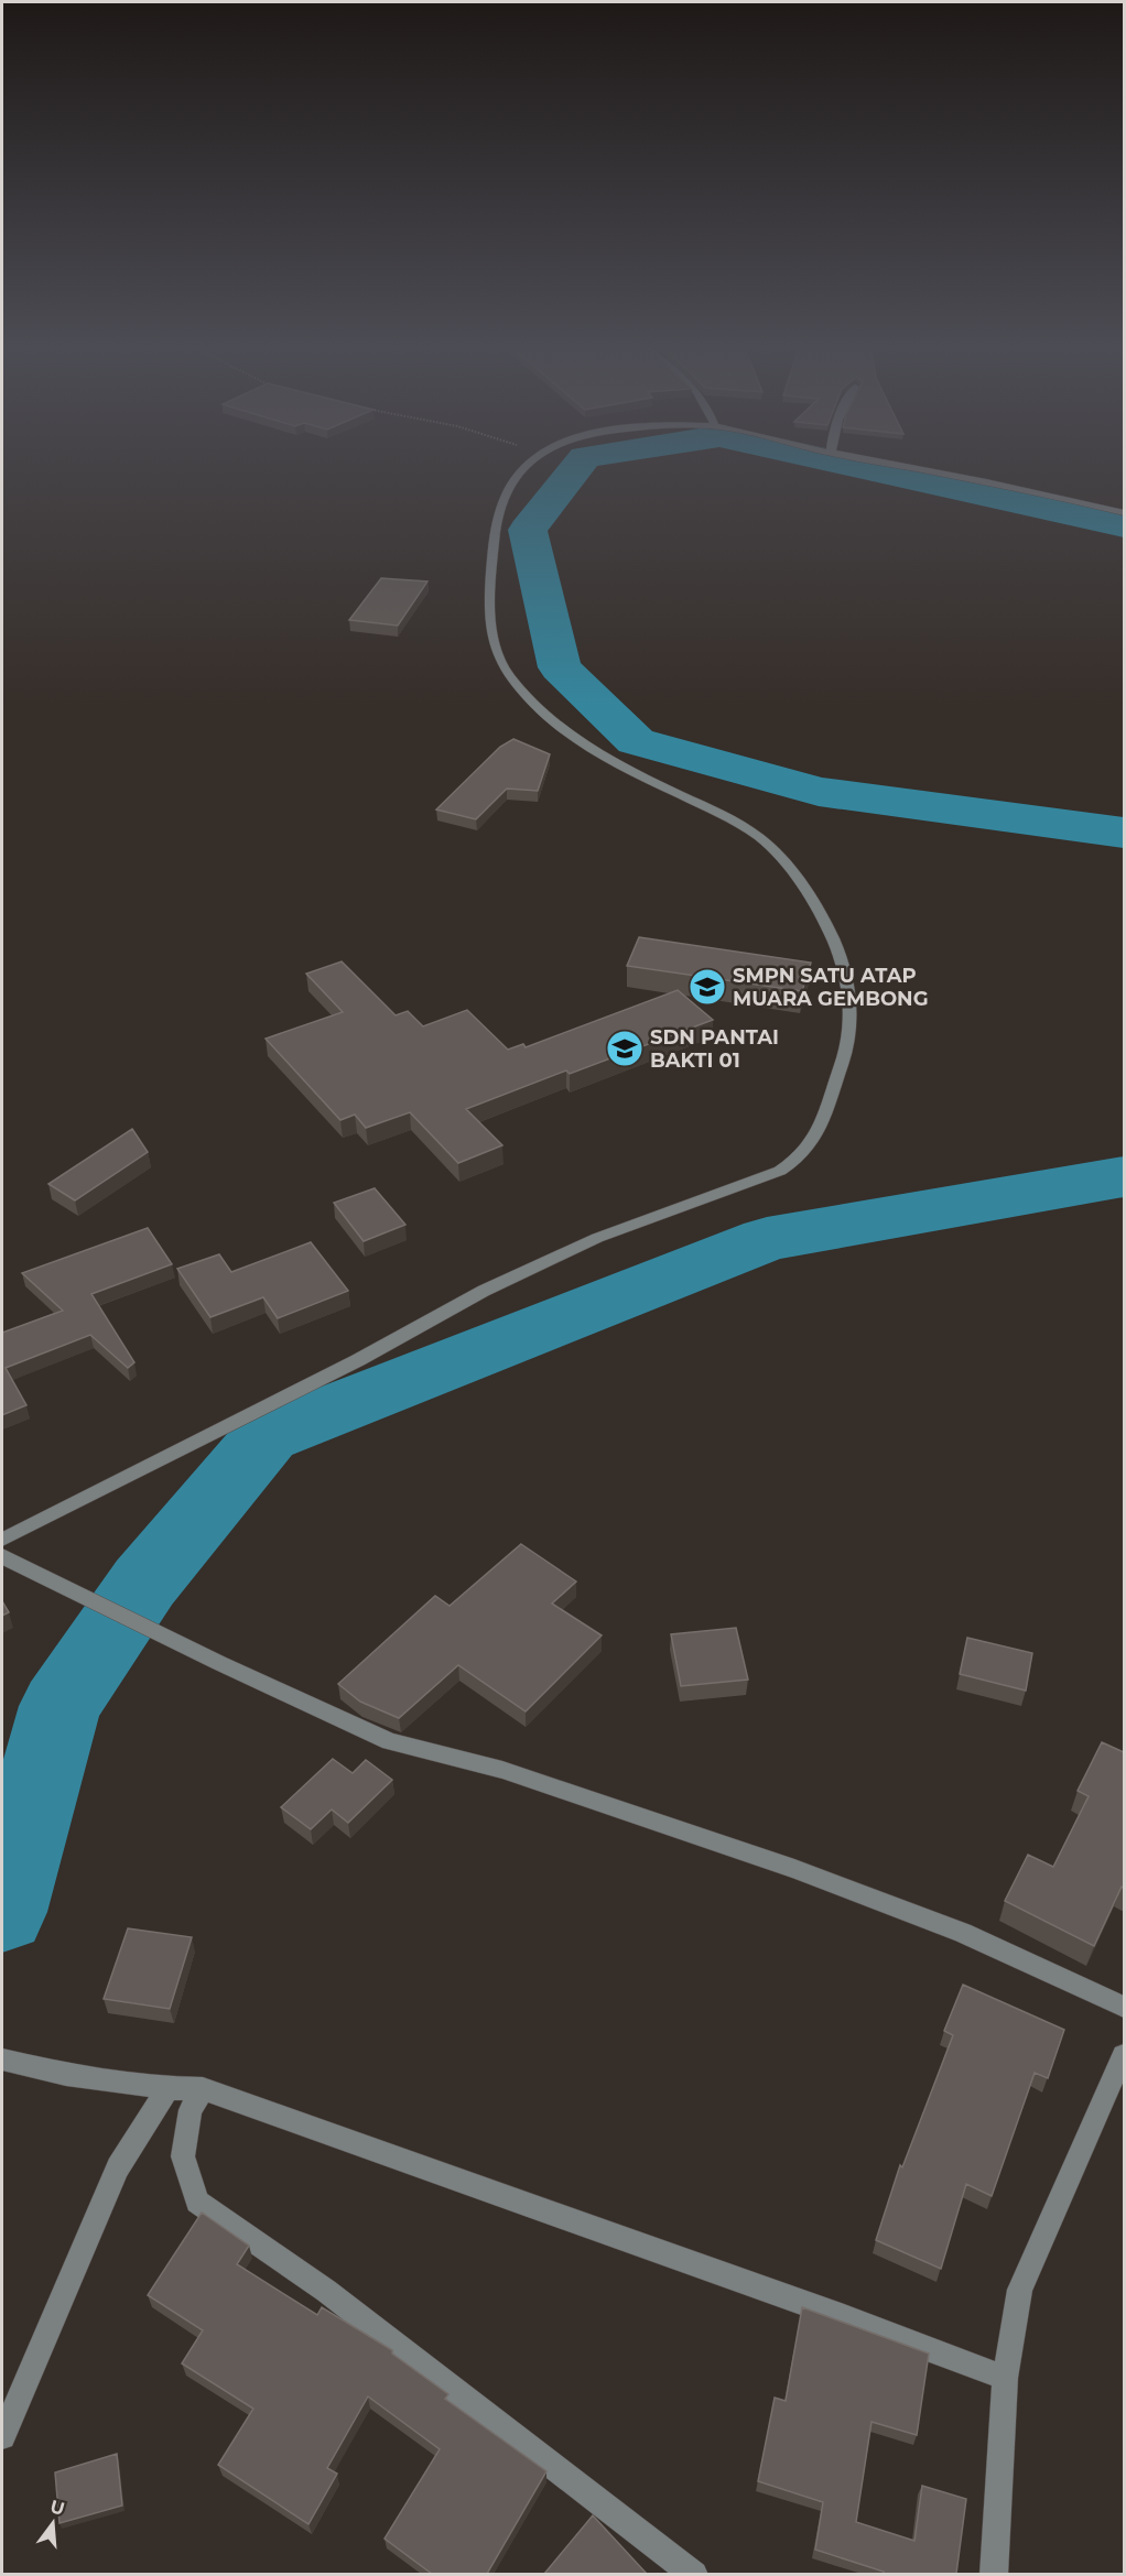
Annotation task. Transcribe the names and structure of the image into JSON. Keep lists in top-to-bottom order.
{
  "places": {
    "school or university": ["SMPN SATU ATAP MUARA GEMBONG", "SDN PANTAI BAKTI 01"]
  },
  "north": "top"
}
